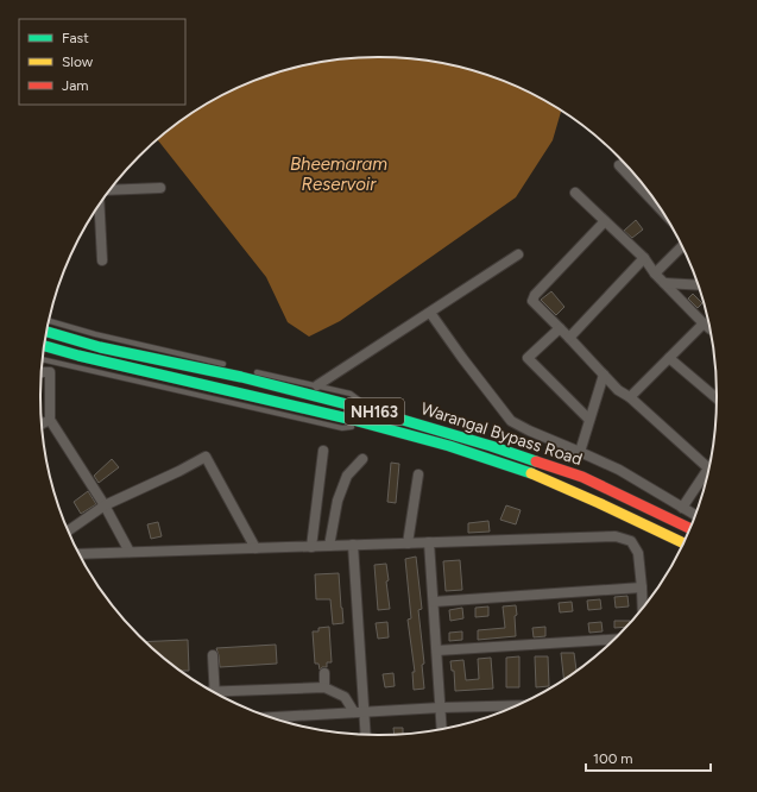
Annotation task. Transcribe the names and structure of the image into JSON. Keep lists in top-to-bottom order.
{
  "streets": {
    "highway": ["NH163", "Warangal Bypass Road"]
  },
  "water": ["Bheemaram Reservoir"],
  "legend": ["Fast", "Slow", "Jam"],
  "scale_bar": "100 m"
}
